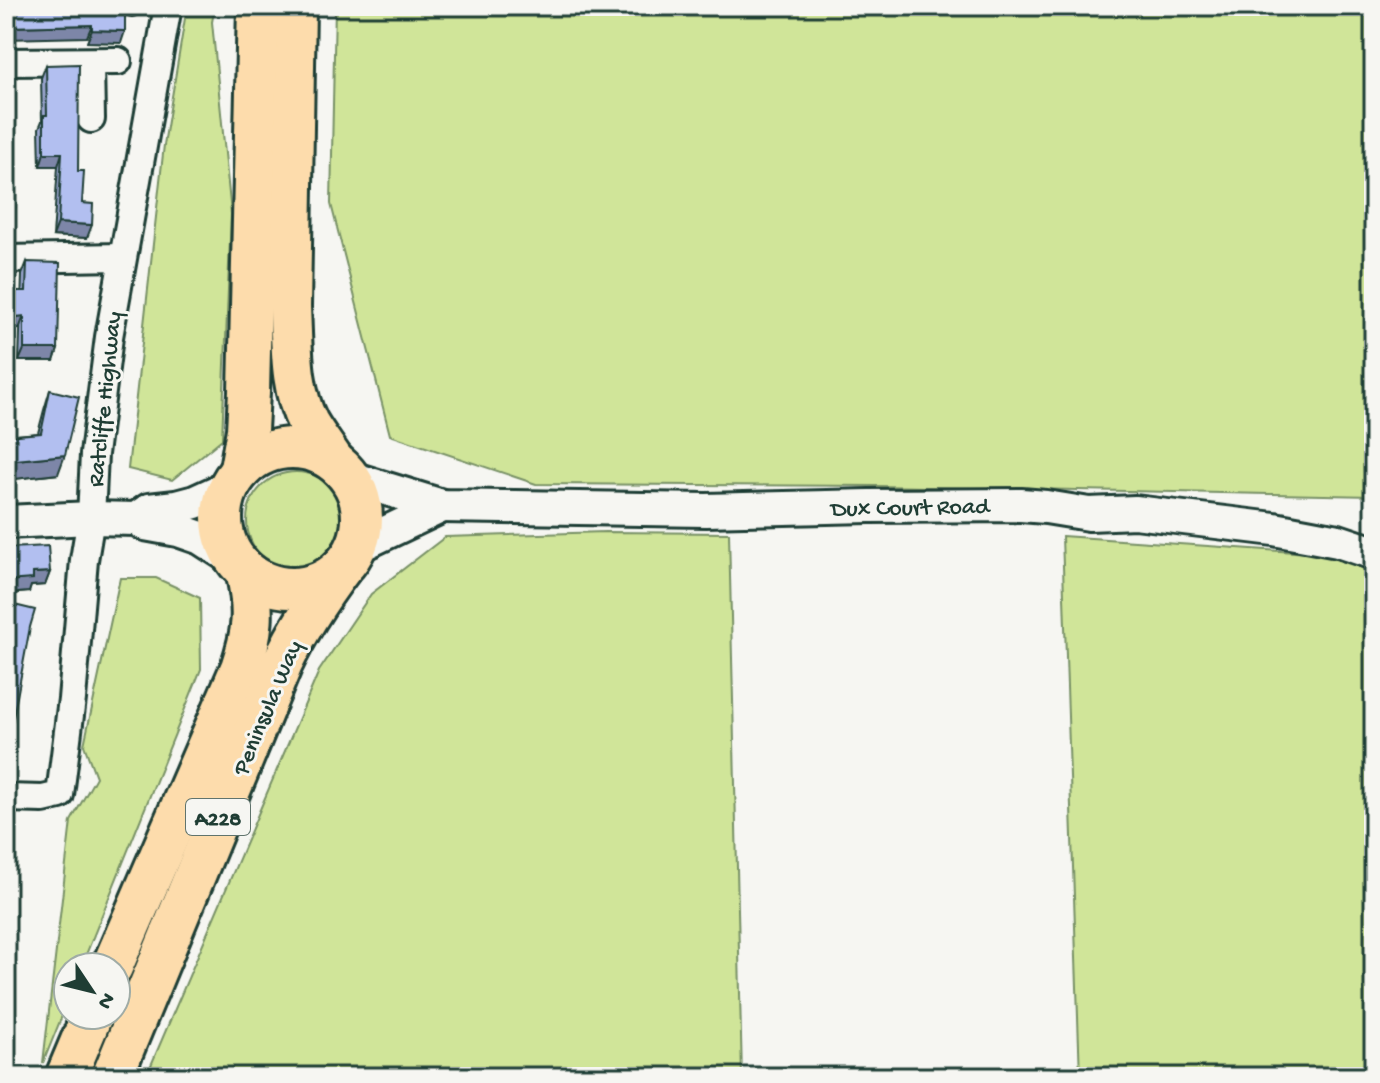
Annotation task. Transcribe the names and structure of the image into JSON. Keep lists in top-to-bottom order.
{
  "streets": {
    "main road": ["Peninsula Way", "A228"],
    "street": ["Ratcliffe Highway", "Dux Court Road"]
  },
  "crossings": [
    ["Dux Court Road", "Peninsula Way"]
  ],
  "north": "bottom right"
}
